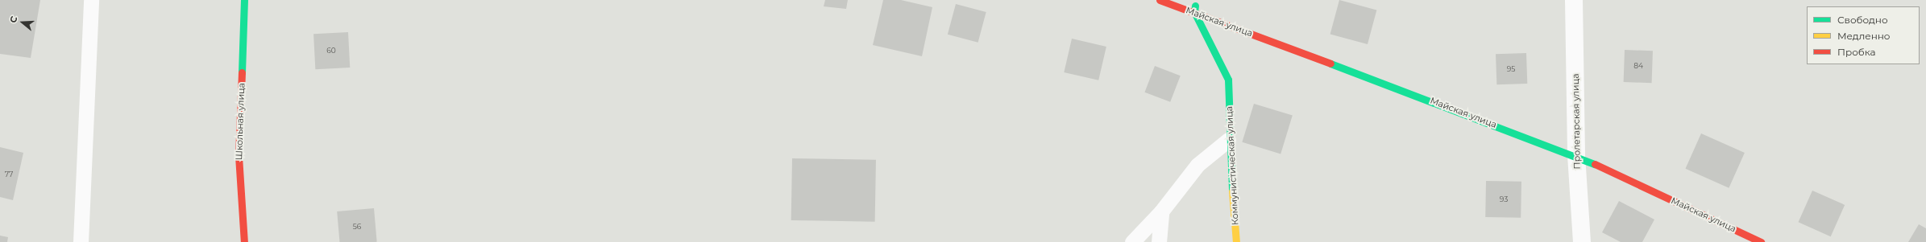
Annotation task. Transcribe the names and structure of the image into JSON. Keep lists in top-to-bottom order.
{
  "streets": {
    "street": [
      "Майская улица",
      "Школьная улица",
      "Пролетарская улица",
      "Коммунистическая улица"
    ]
  },
  "crossings": [
    ["Майская улица", "Пролетарская улица"],
    ["Майская улица", "Коммунистическая улица"]
  ],
  "house_numbers": [
    "60",
    "84",
    "95",
    "77",
    "93",
    "56"
  ],
  "legend": ["Свободно", "Медленно", "Пробка"],
  "north": "left"
}
